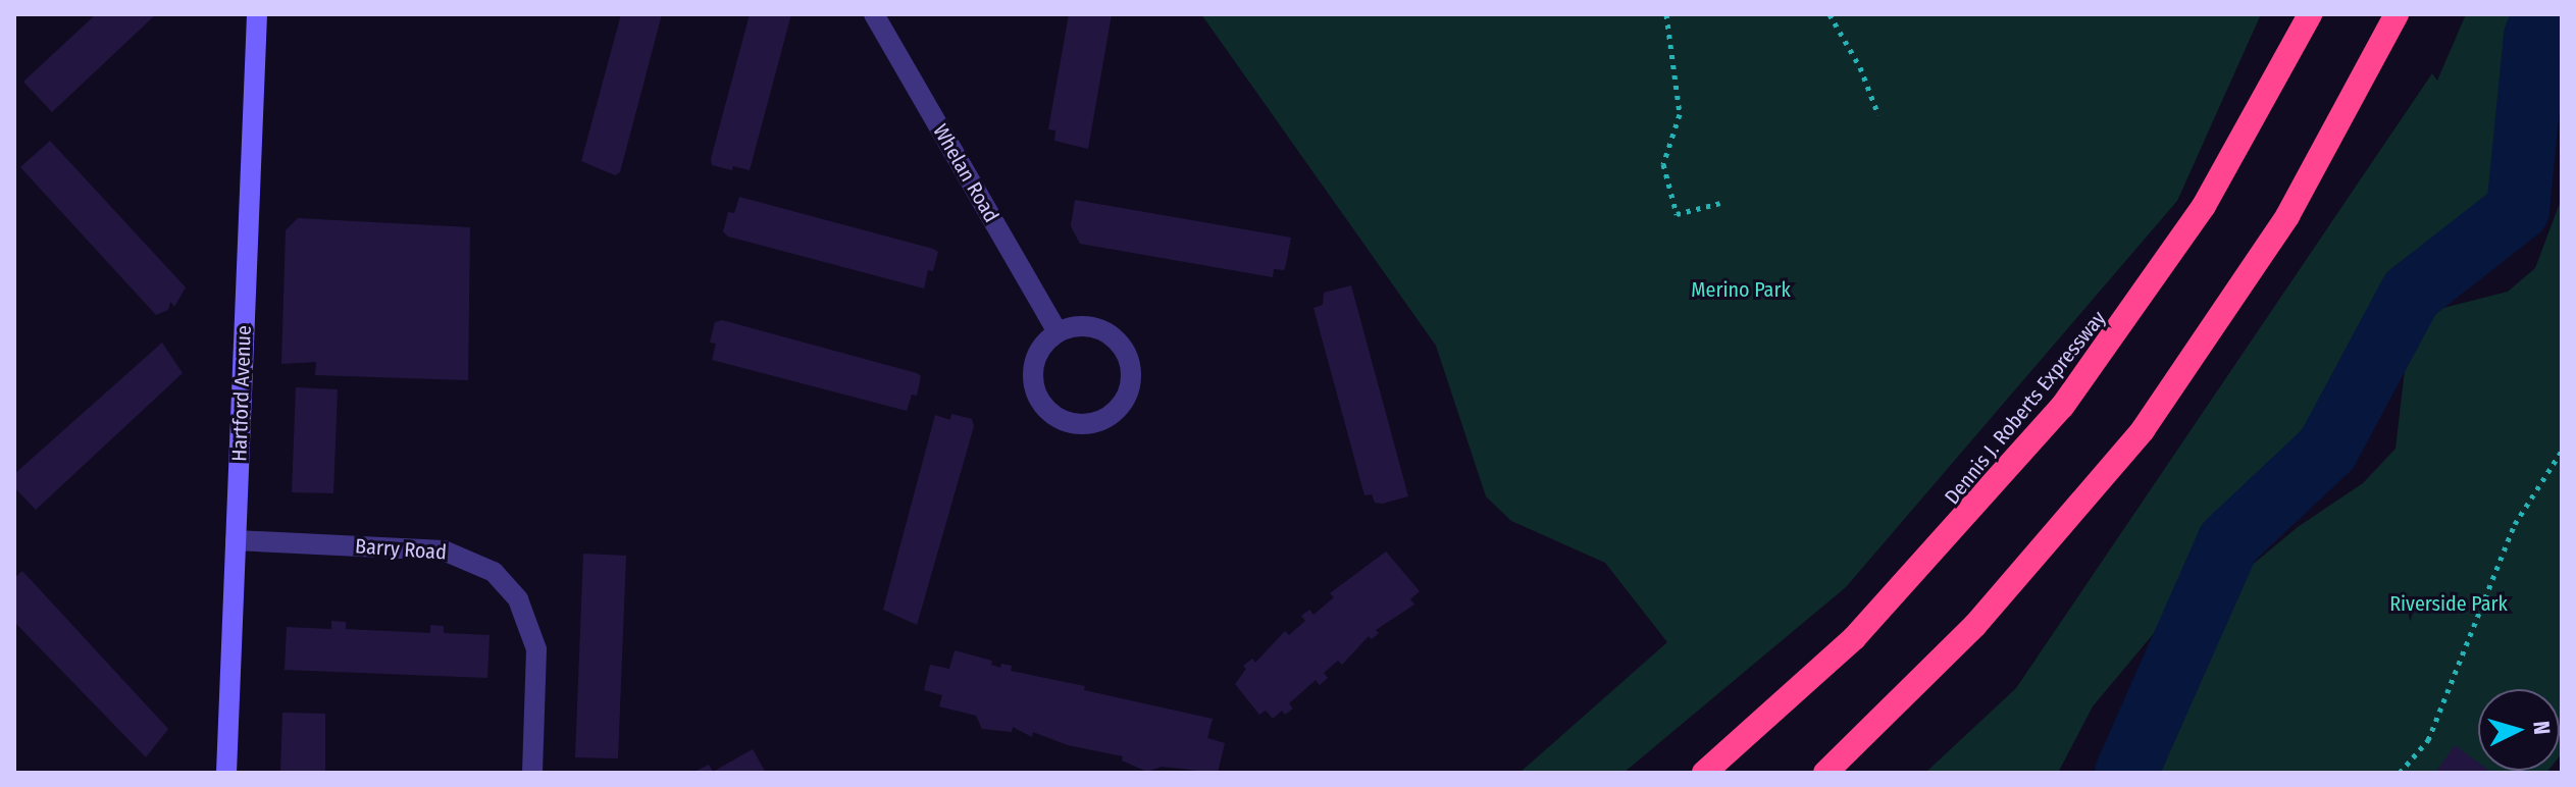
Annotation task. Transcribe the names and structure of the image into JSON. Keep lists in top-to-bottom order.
{
  "streets": {
    "highway": ["Dennis J. Roberts Expressway"],
    "main road": ["Hartford Avenue"],
    "street": ["Whelan Road", "Barry Road"]
  },
  "crossings": [
    ["Hartford Avenue", "Barry Road"]
  ],
  "parks": ["Merino Park", "Riverside Park"],
  "north": "right"
}
